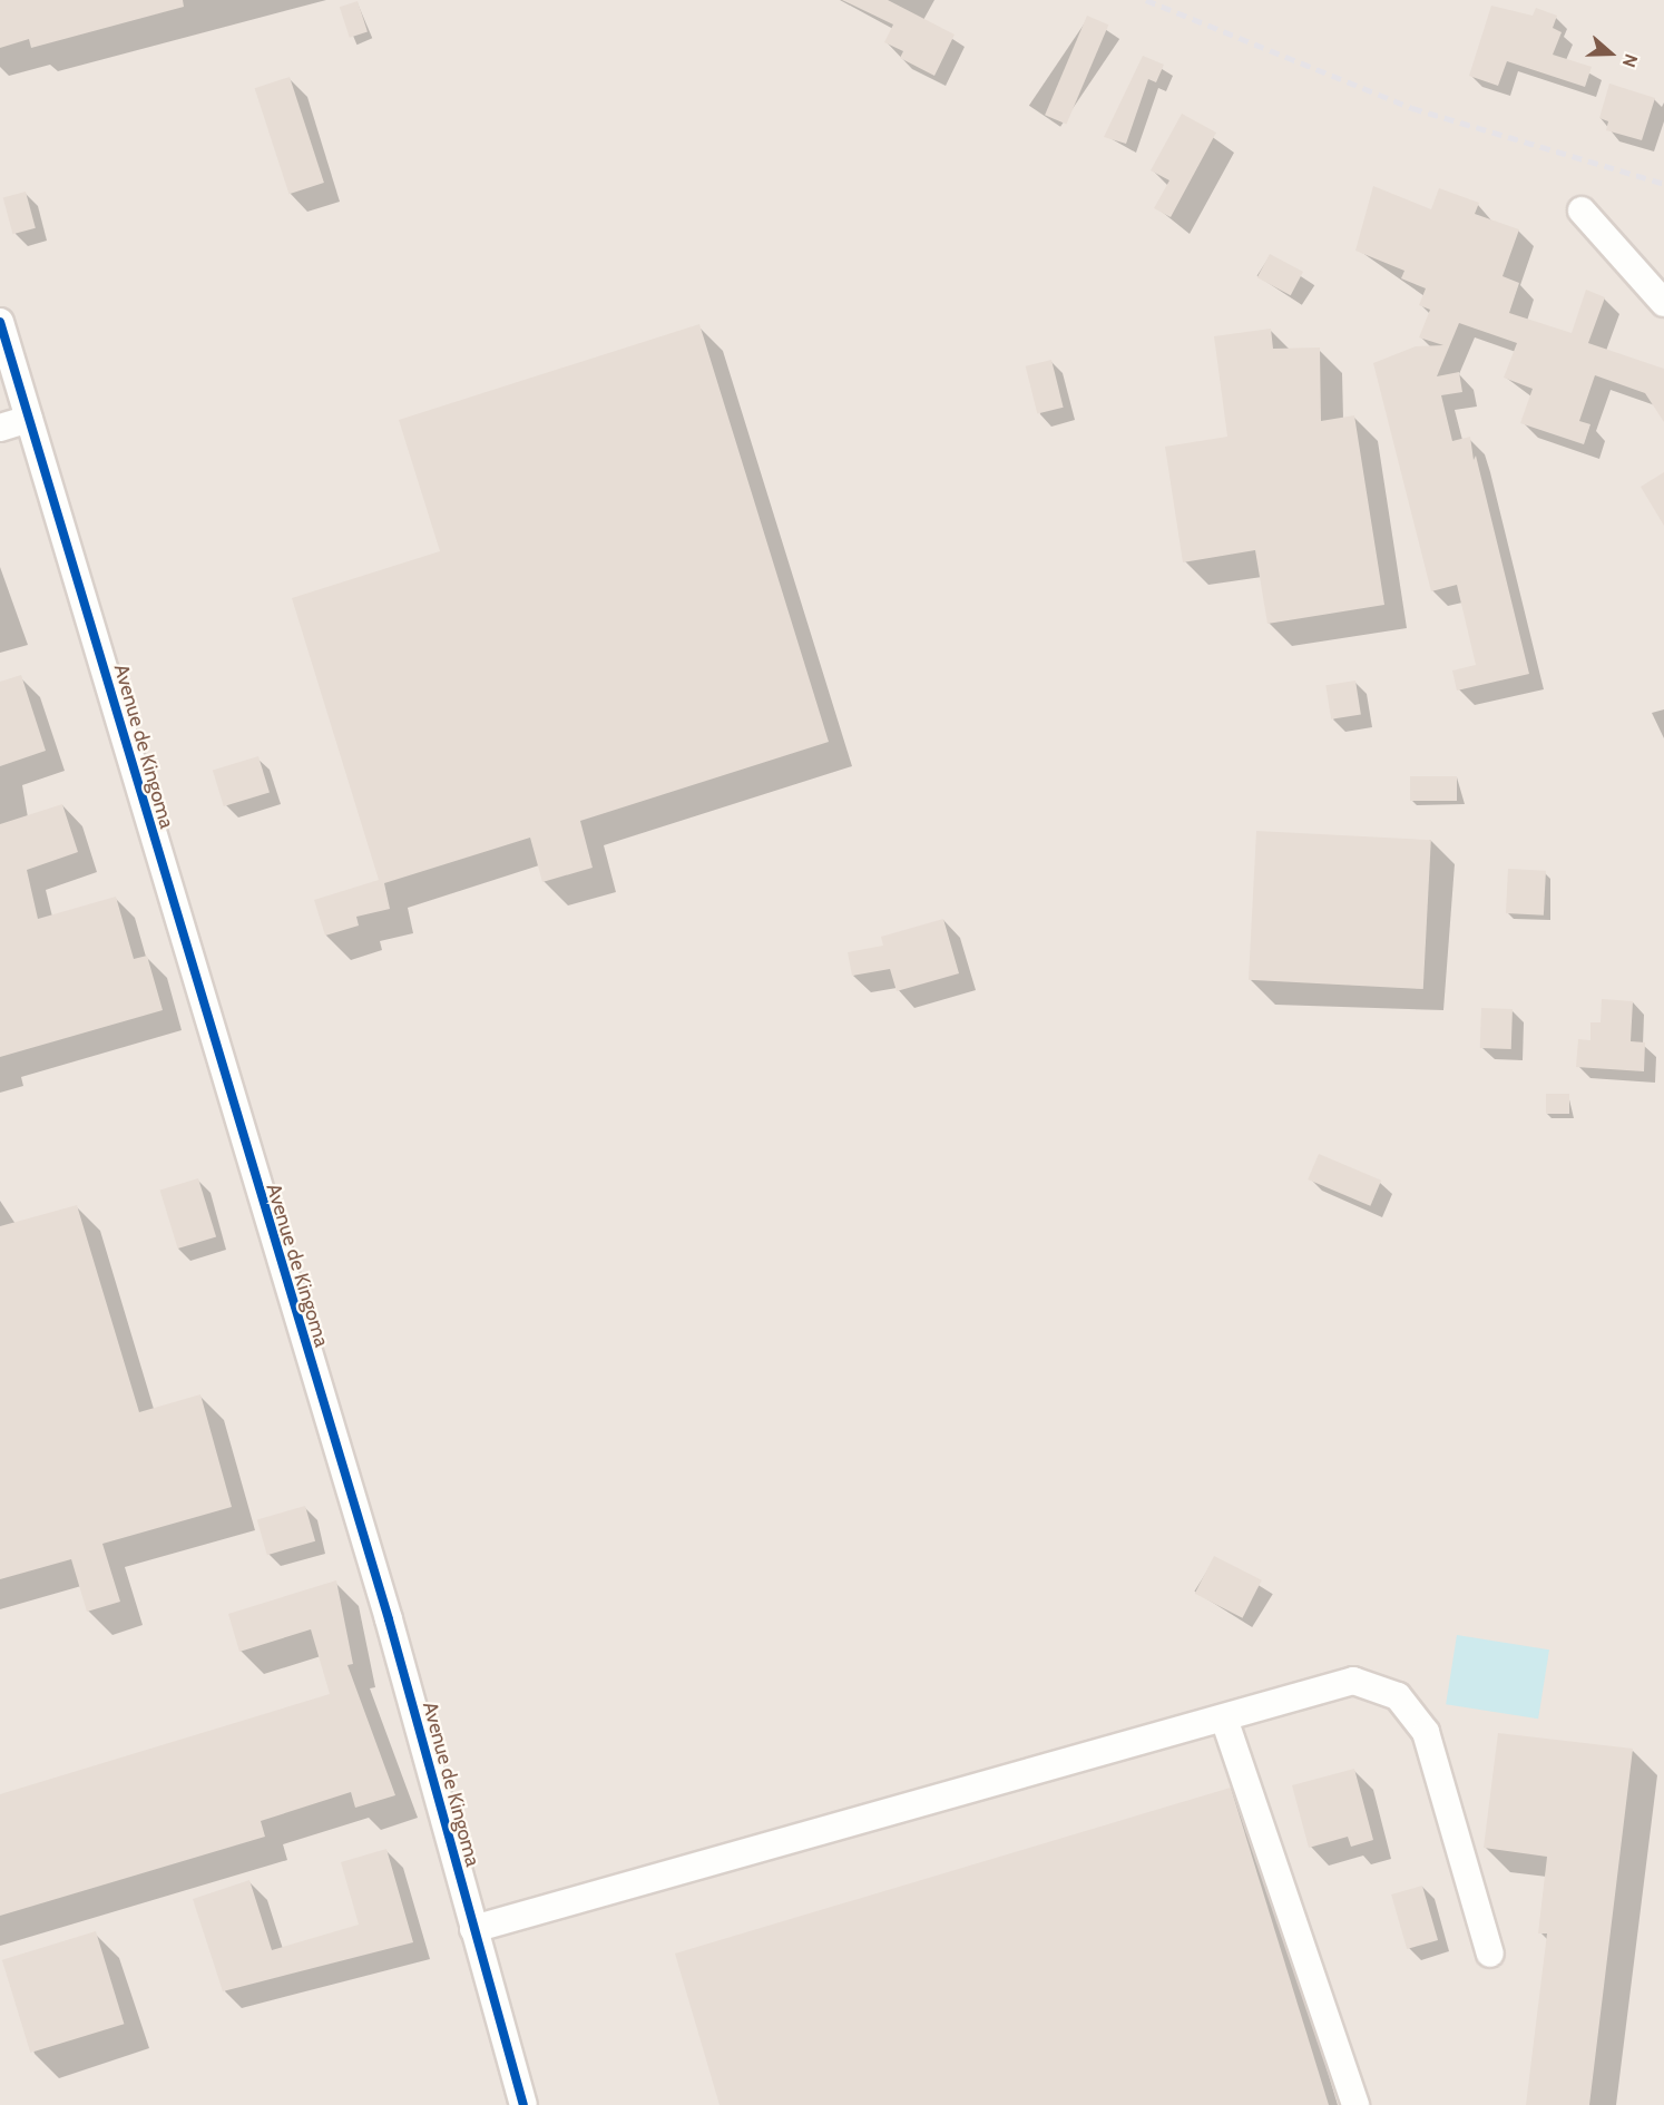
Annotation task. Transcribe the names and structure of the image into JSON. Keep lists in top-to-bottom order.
{
  "streets": {
    "street": ["Avenue de Kingoma"]
  },
  "north": "right"
}
